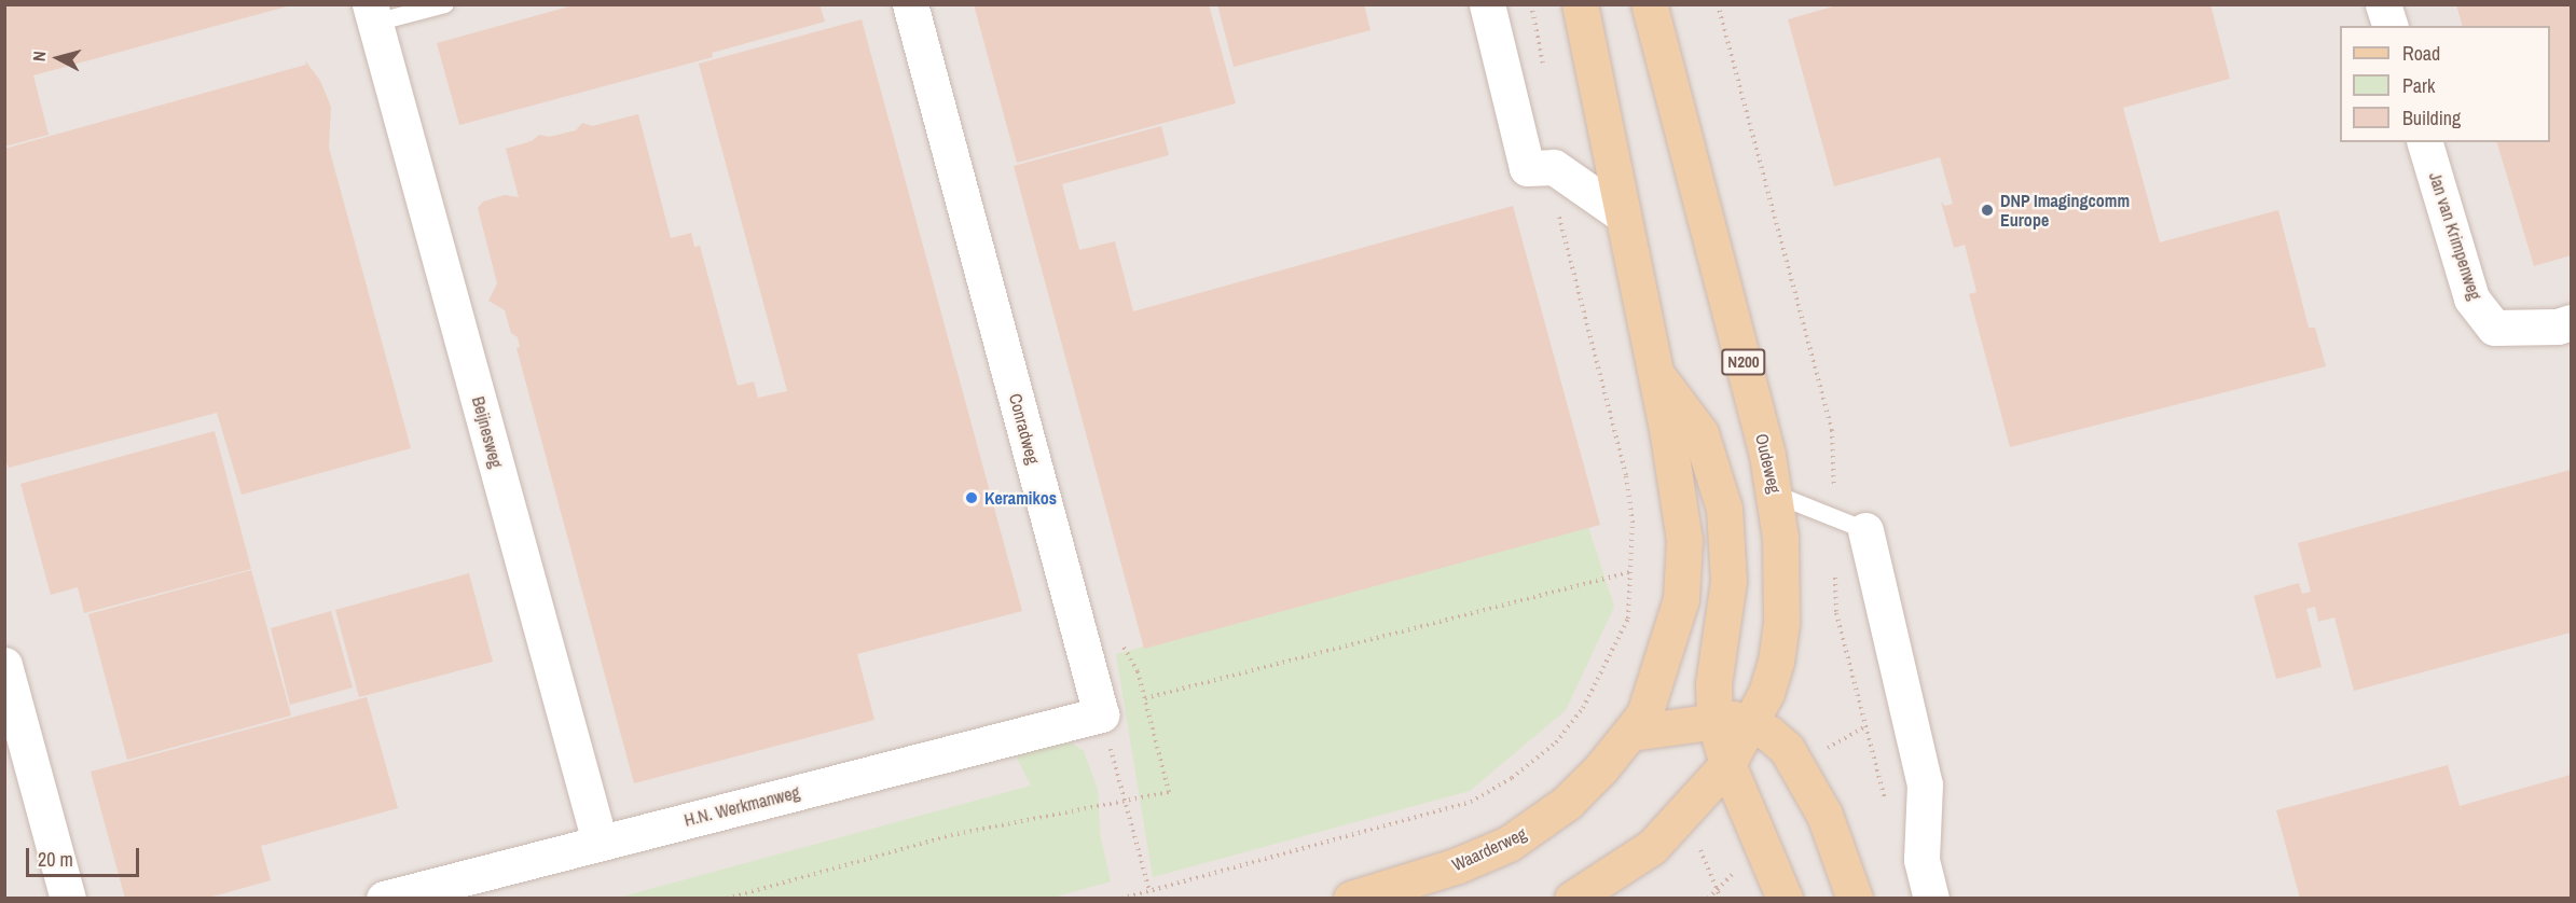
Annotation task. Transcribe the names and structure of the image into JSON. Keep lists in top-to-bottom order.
{
  "streets": {
    "main road": ["N200", "Oudeweg", "Waarderweg"],
    "street": [
      "Jan van Krimpenweg",
      "Conradweg",
      "Beijnesweg",
      "H.N. Werkmanweg"
    ]
  },
  "crossings": [
    ["Conradweg", "H.N. Werkmanweg"],
    ["Beijnesweg", "H.N. Werkmanweg"]
  ],
  "places": ["DNP Imagingcomm Europe", "Keramikos"],
  "legend": ["Road", "Park", "Building"],
  "scale_bar": "20 m",
  "north": "left"
}
